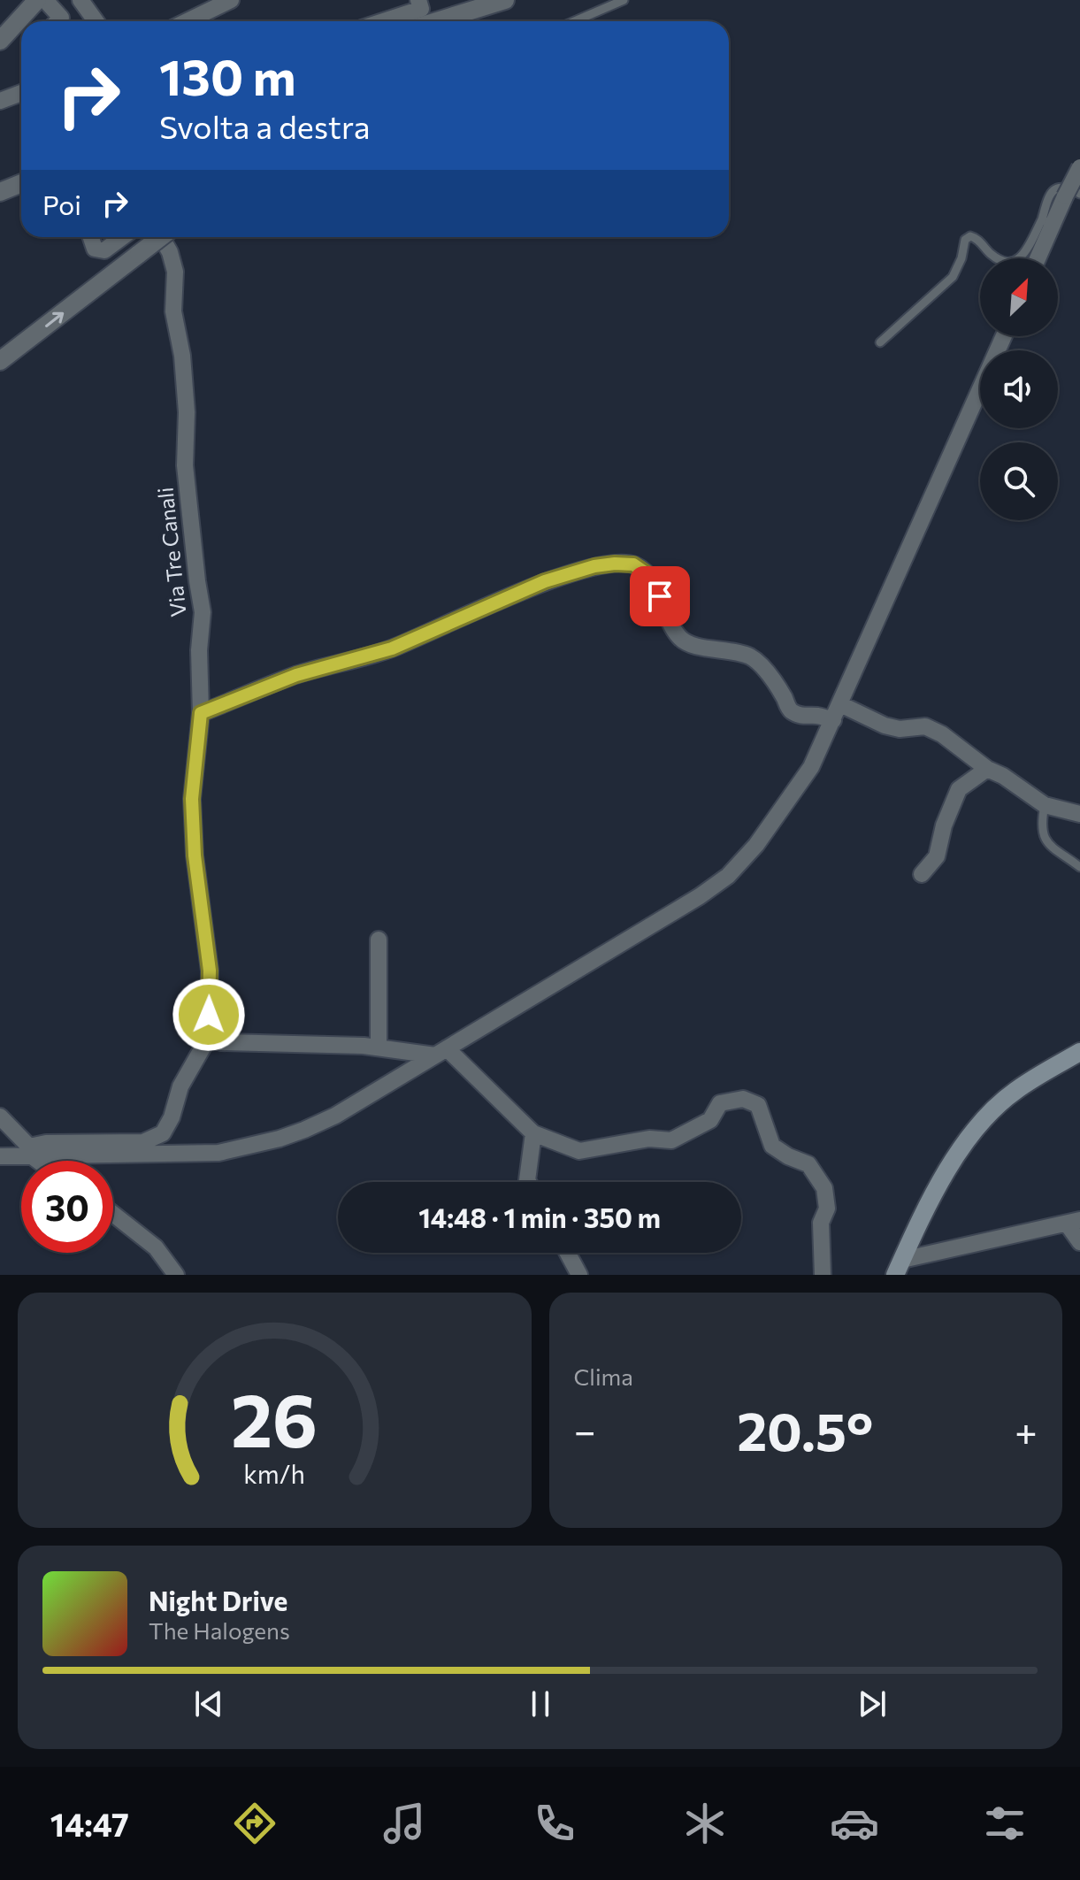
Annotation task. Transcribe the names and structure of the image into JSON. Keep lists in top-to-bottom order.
{
  "streets": {
    "street": ["Via Tre Canali"]
  },
  "north": "top right",
  "page": {
    "turn": ["130 m", "Svolta a destra"],
    "then": "Poi",
    "limit": "30",
    "trip": "14:48 · 1 min · 350 m",
    "tile": "Clima",
    "heat": ["−", "20.5°", "+"],
    "song": ["Night Drive", "The Halogens"],
    "tabs": "14:47",
    "gauge": ["26", "km/h"]
  }
}
